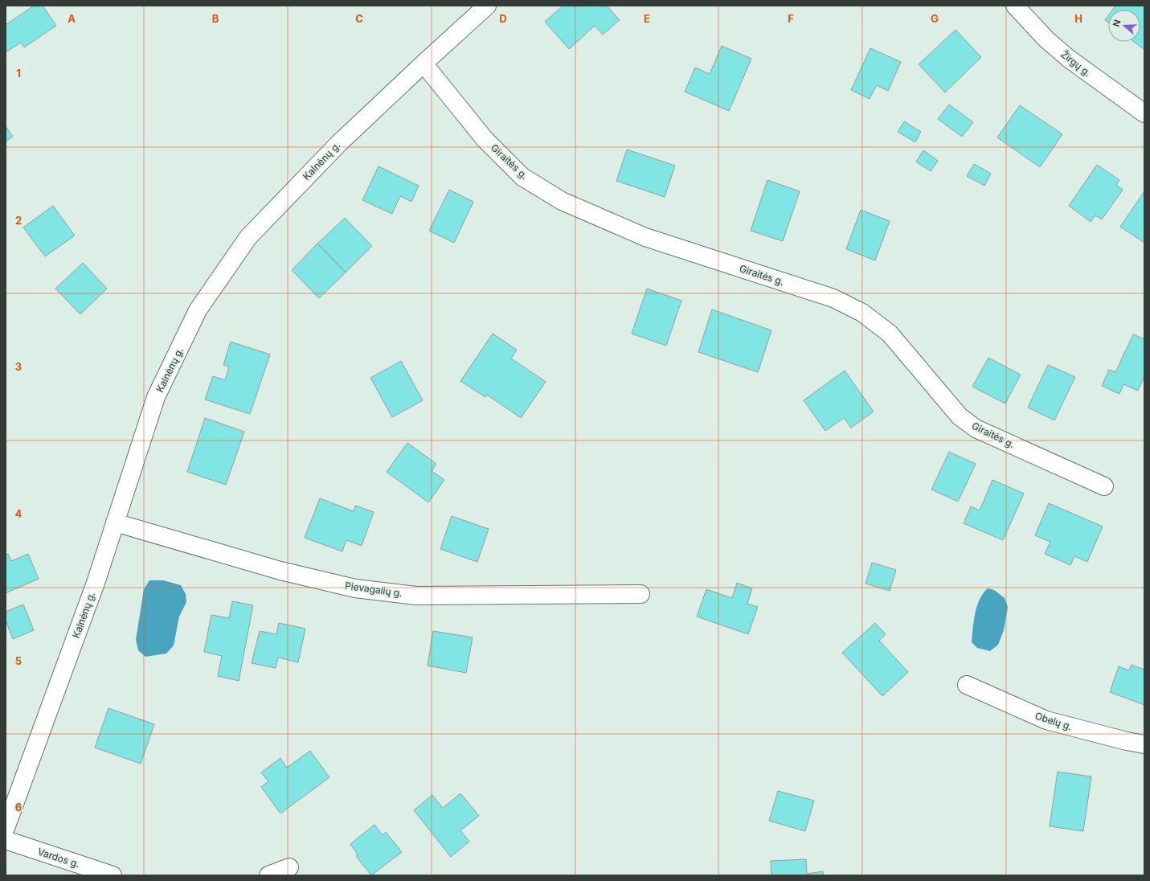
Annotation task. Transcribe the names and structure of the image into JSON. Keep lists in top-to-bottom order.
{
  "streets": {
    "street": [
      "Žirgų g.",
      "Kalnėnų g.",
      "Giraitės g.",
      "Pievagalių g.",
      "Obelų g.",
      "Vardos g."
    ]
  },
  "crossings": [
    ["Kalnėnų g.", "Giraitės g."],
    ["Kalnėnų g.", "Pievagalių g."]
  ],
  "north": "left",
  "grid": {
    "columns": [
      "A",
      "B",
      "C",
      "D",
      "E",
      "F",
      "G",
      "H"
    ],
    "rows": [
      "1",
      "2",
      "3",
      "4",
      "5",
      "6"
    ]
  }
}
